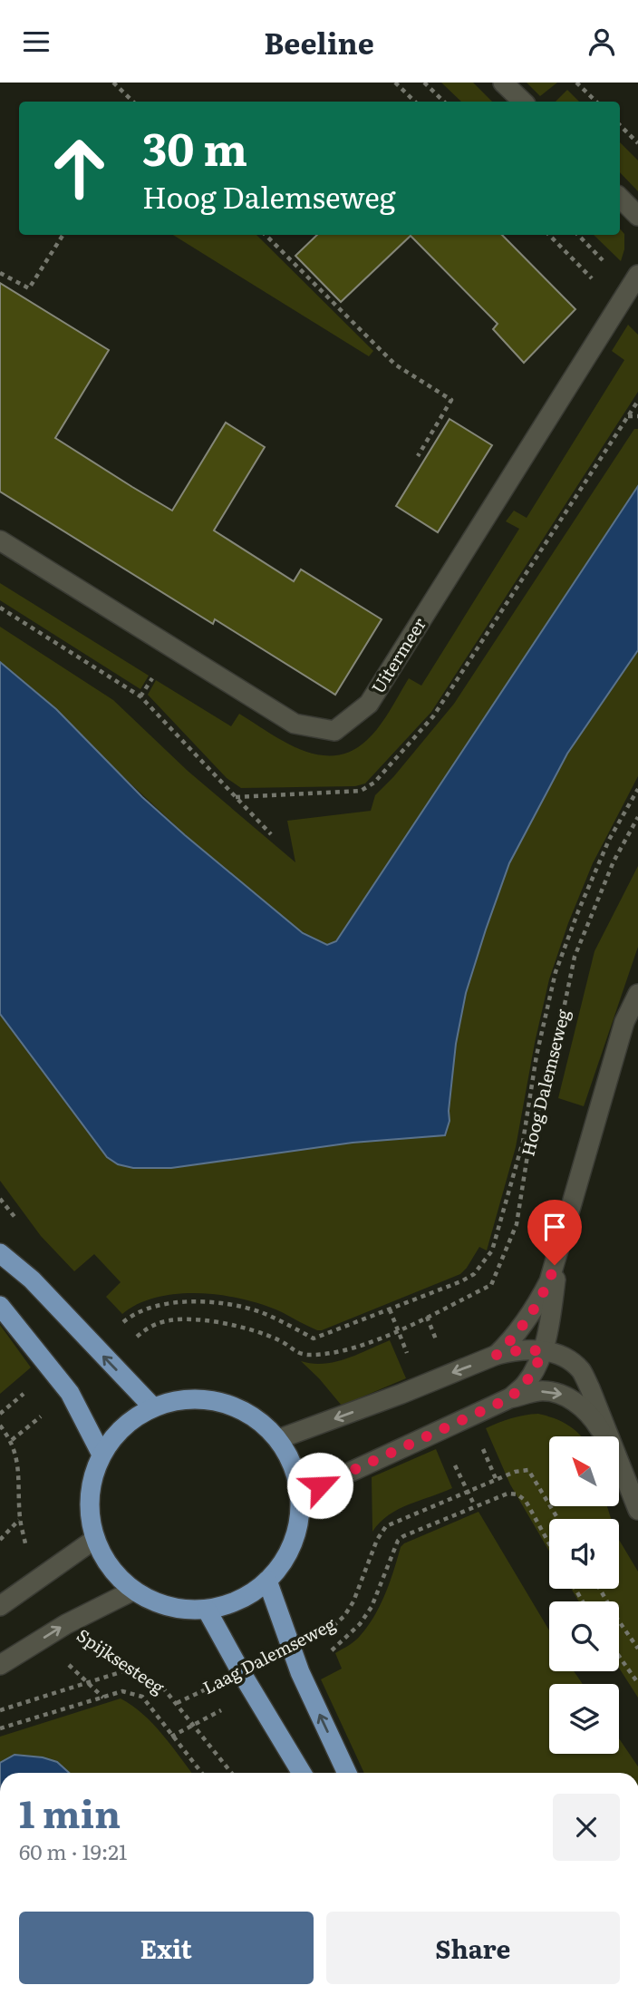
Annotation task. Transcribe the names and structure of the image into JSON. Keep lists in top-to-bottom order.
{
  "streets": {
    "street": ["Uitermeer"],
    "path": ["Hoog Dalemseweg", "Laag Dalemseweg", "Spijksesteeg"]
  },
  "crossings": [
    ["Laag Dalemseweg", "Spijksesteeg"]
  ],
  "north": "top left",
  "page": {
    "header": "Beeline",
    "turn": ["30 m", "Hoog Dalemseweg"],
    "heading": ["1 min", "60 m · 19:21"],
    "buttons": ["Exit", "Share"]
  }
}
